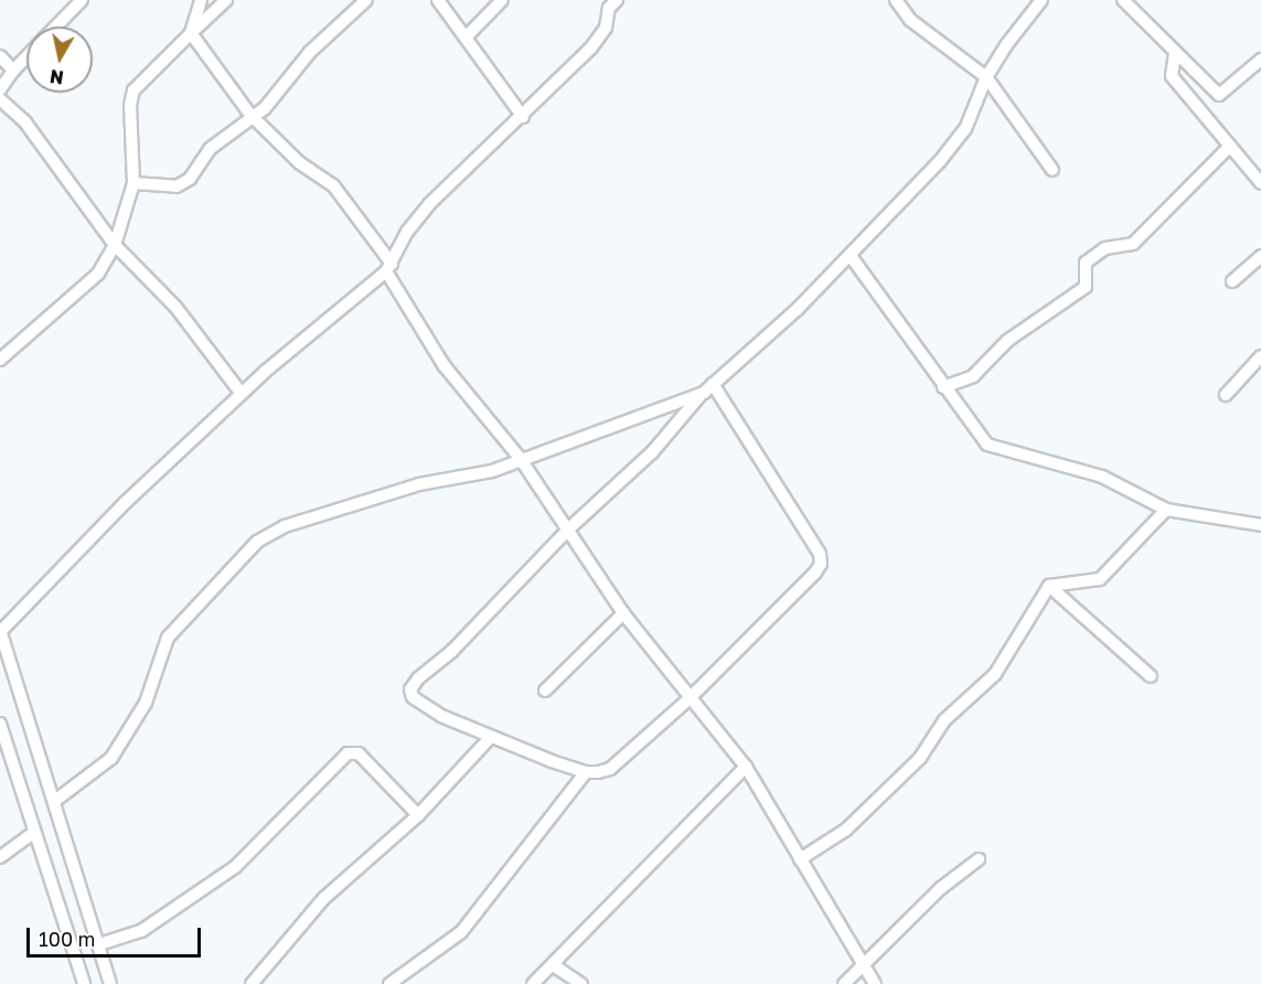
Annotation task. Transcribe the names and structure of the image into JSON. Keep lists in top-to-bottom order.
{
  "scale_bar": "100 m",
  "north": "bottom"
}
